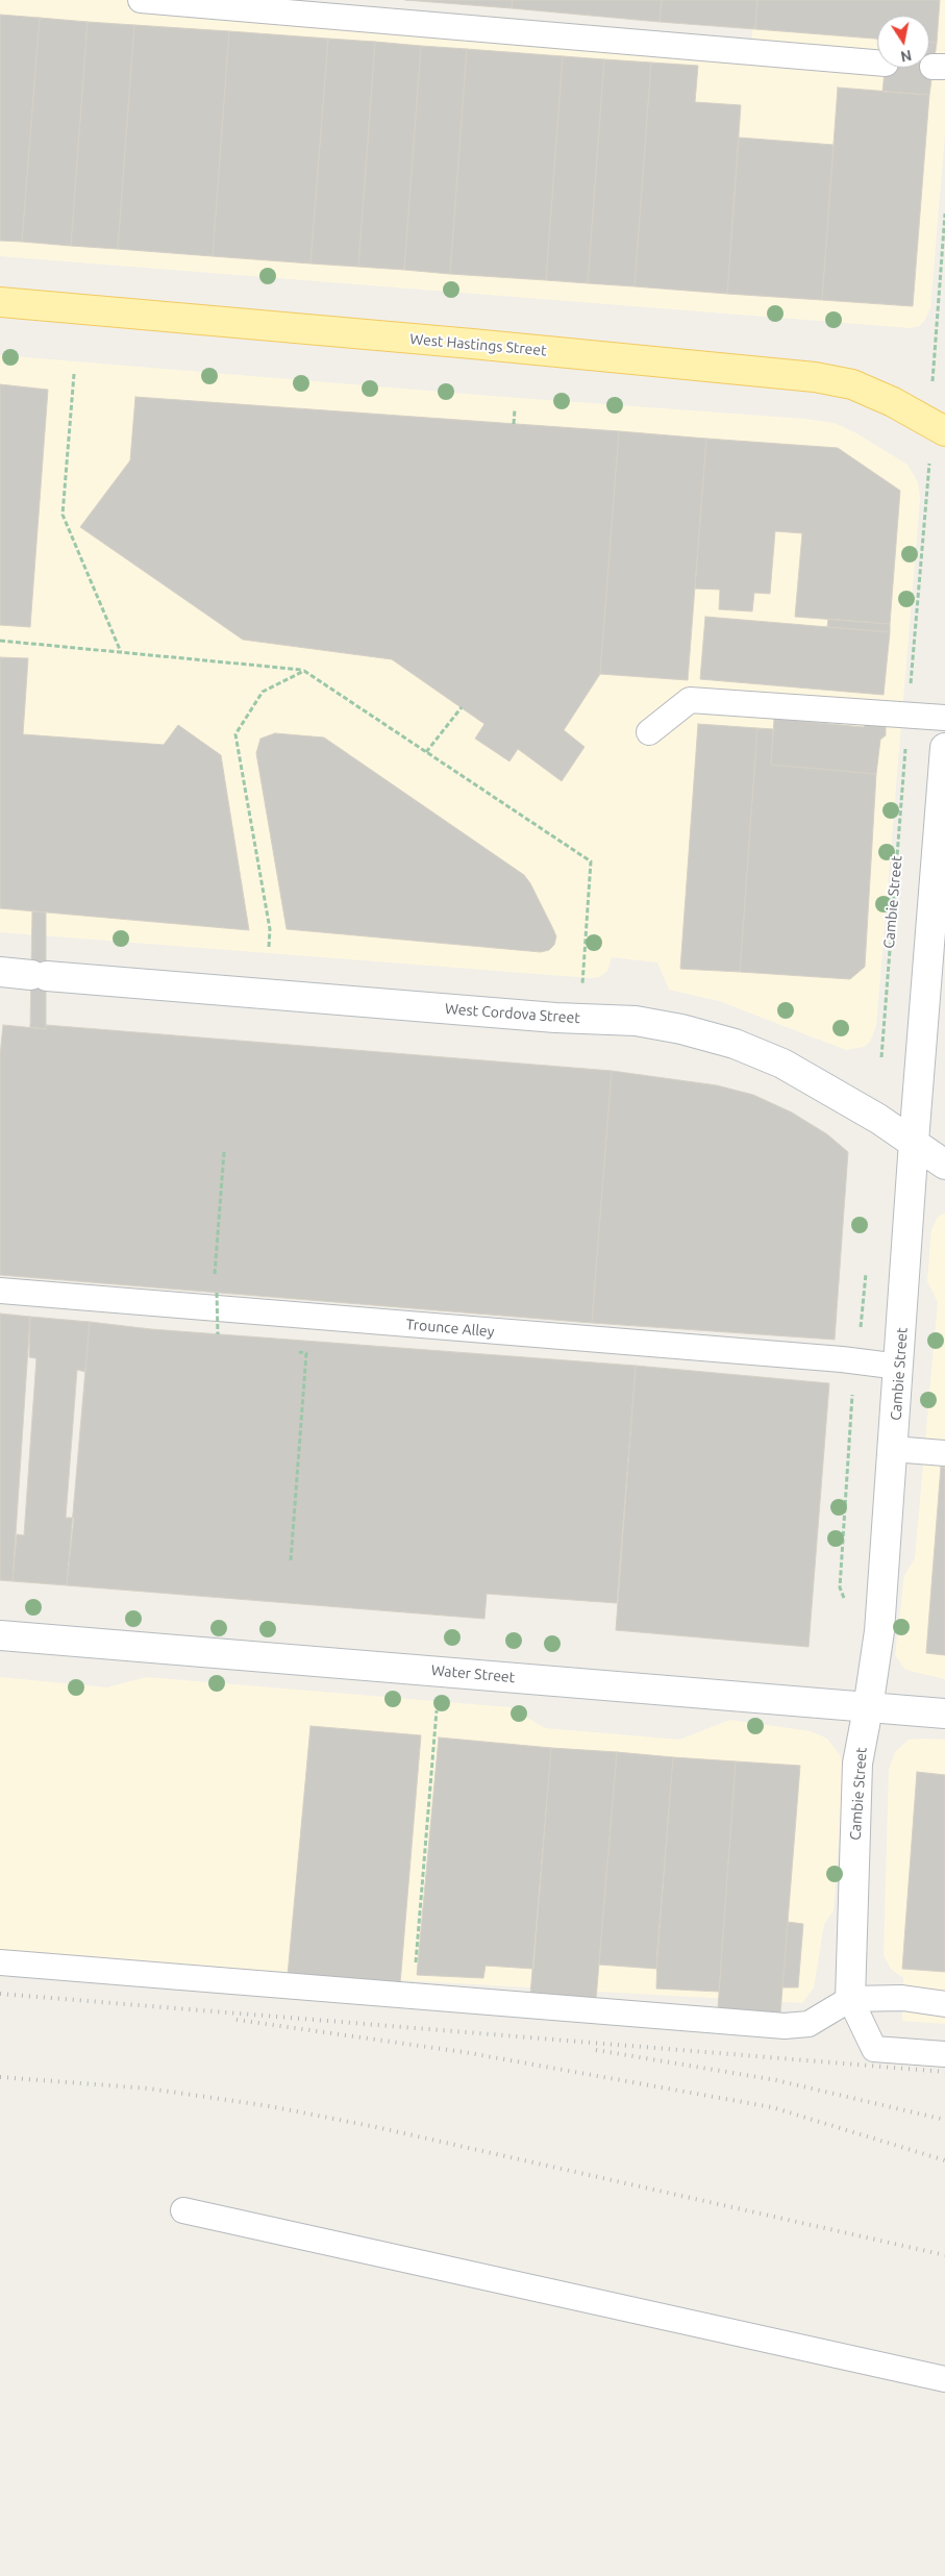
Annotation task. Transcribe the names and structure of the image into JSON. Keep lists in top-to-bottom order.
{
  "streets": {
    "main road": [
      "West Hastings Street",
      "Cambie Street",
      "West Cordova Street",
      "Water Street"
    ],
    "lane": ["Trounce Alley"]
  },
  "crossings": [
    ["Cambie Street", "West Cordova Street"],
    ["Cambie Street", "Trounce Alley"],
    ["Cambie Street", "Water Street"]
  ],
  "north": "bottom"
}
